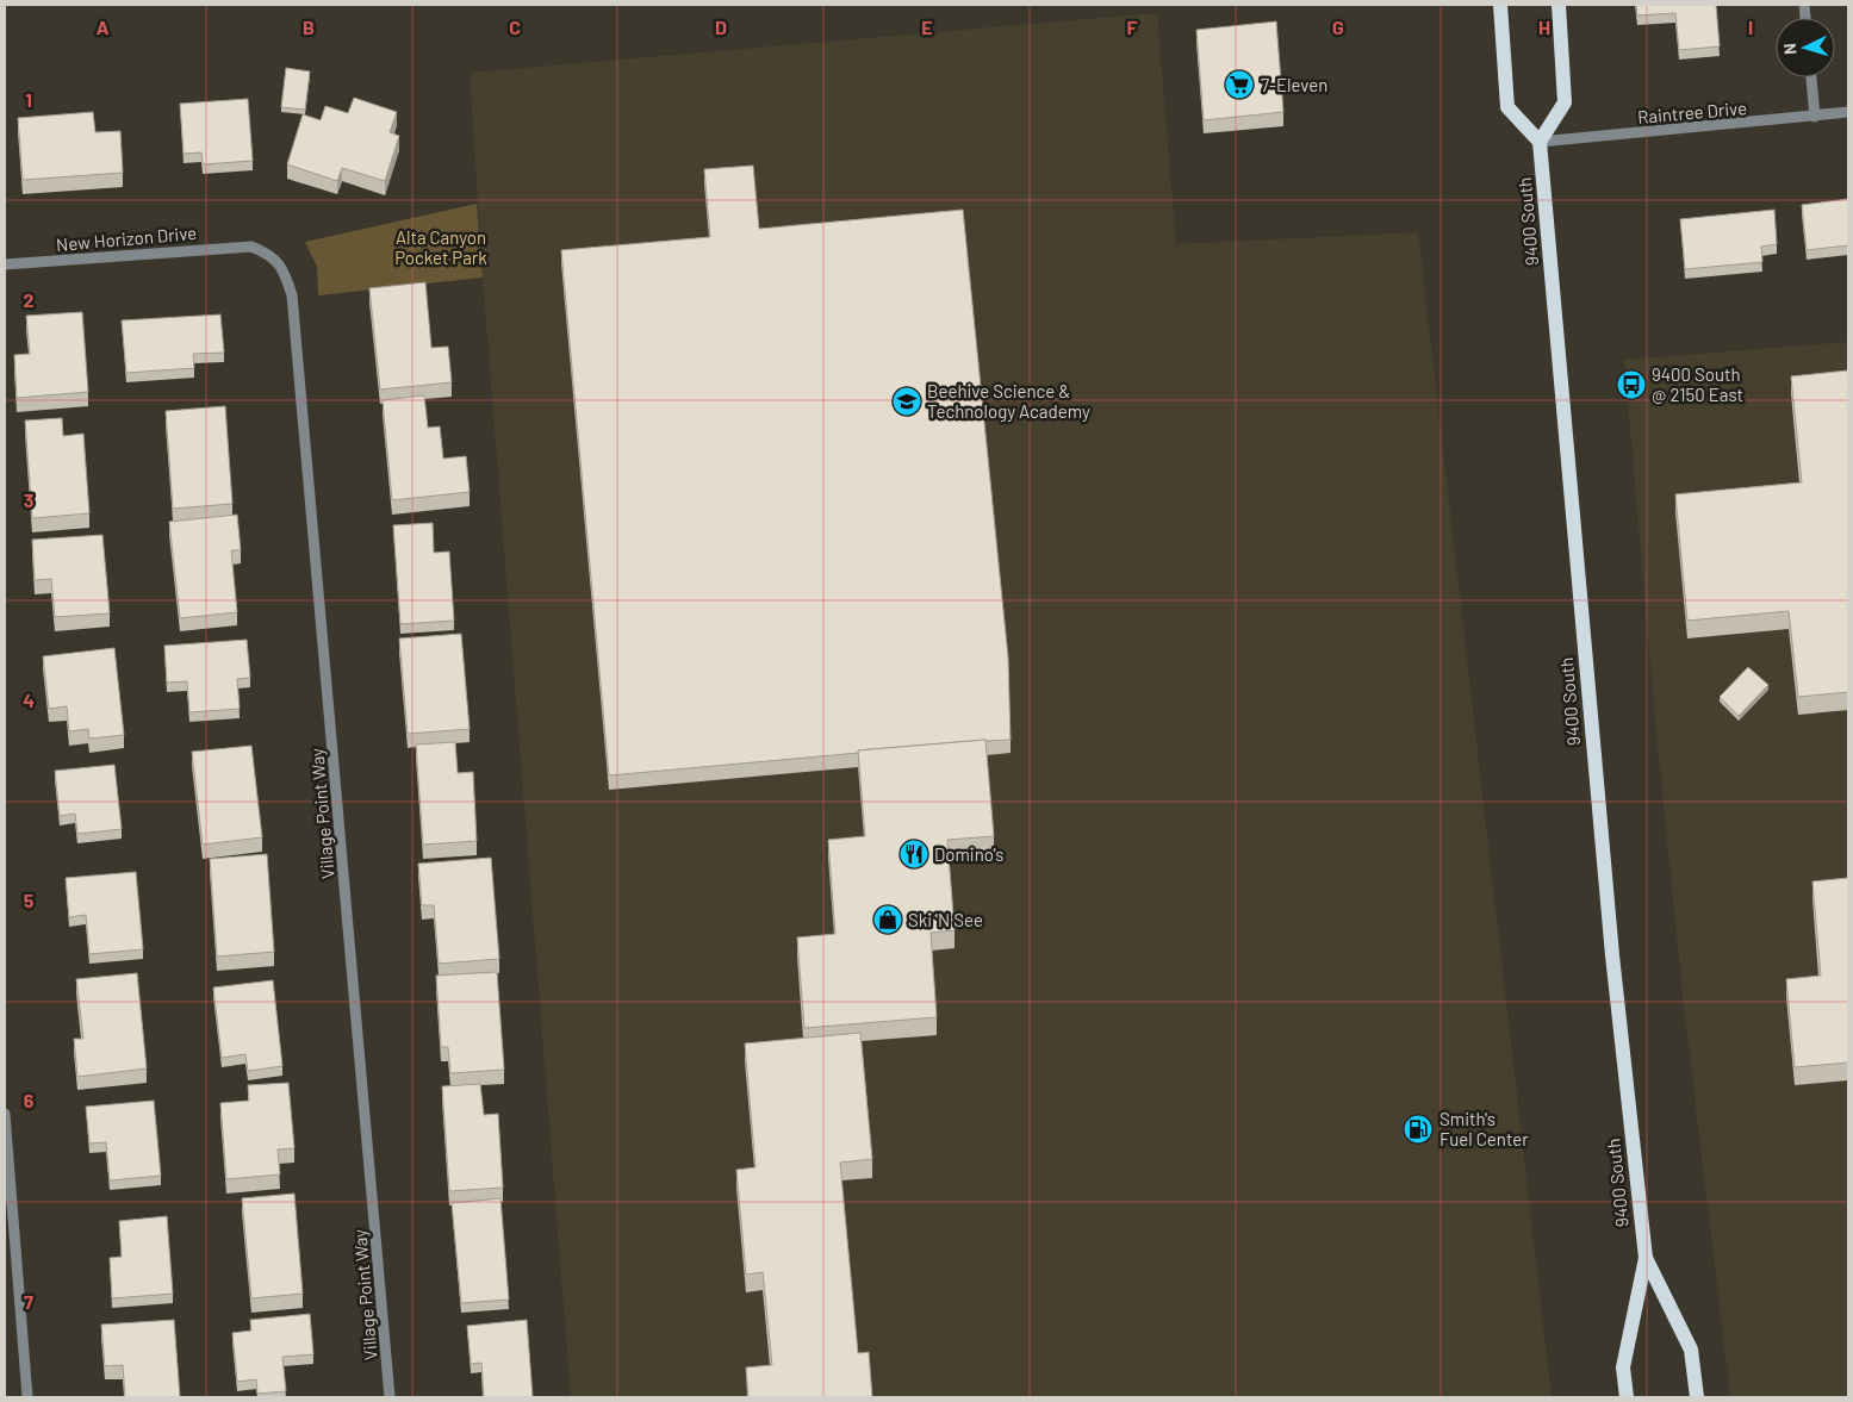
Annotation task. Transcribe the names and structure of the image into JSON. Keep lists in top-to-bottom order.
{
  "streets": {
    "main road": ["9400 South"],
    "street": ["Raintree Drive", "New Horizon Drive", "Village Point Way"]
  },
  "crossings": [
    ["Raintree Drive", "9400 South"],
    ["New Horizon Drive", "Village Point Way"]
  ],
  "parks": ["Alta Canyon Pocket Park"],
  "places": {
    "supermarket": ["7-Eleven"],
    "bus stop": ["9400 South @ 2150 East"],
    "school or university": ["Beehive Science & Technology Academy"],
    "restaurant": ["Domino's"],
    "shop": ["Ski 'N See"],
    "fuel station": ["Smith's Fuel Center"]
  },
  "north": "left",
  "grid": {
    "columns": [
      "A",
      "B",
      "C",
      "D",
      "E",
      "F",
      "G",
      "H",
      "I"
    ],
    "rows": [
      "1",
      "2",
      "3",
      "4",
      "5",
      "6",
      "7"
    ]
  }
}
